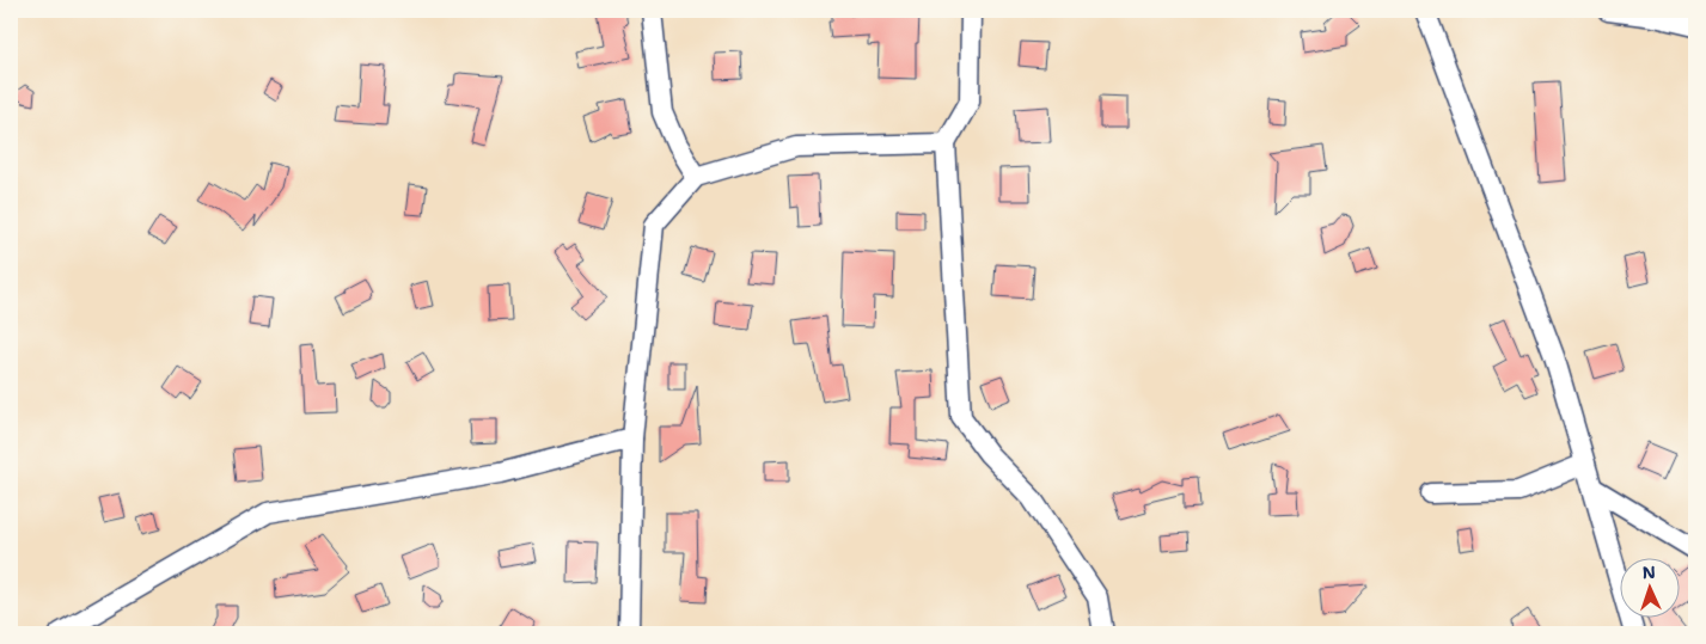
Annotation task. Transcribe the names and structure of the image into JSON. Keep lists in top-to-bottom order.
{
  "north": "top"
}
